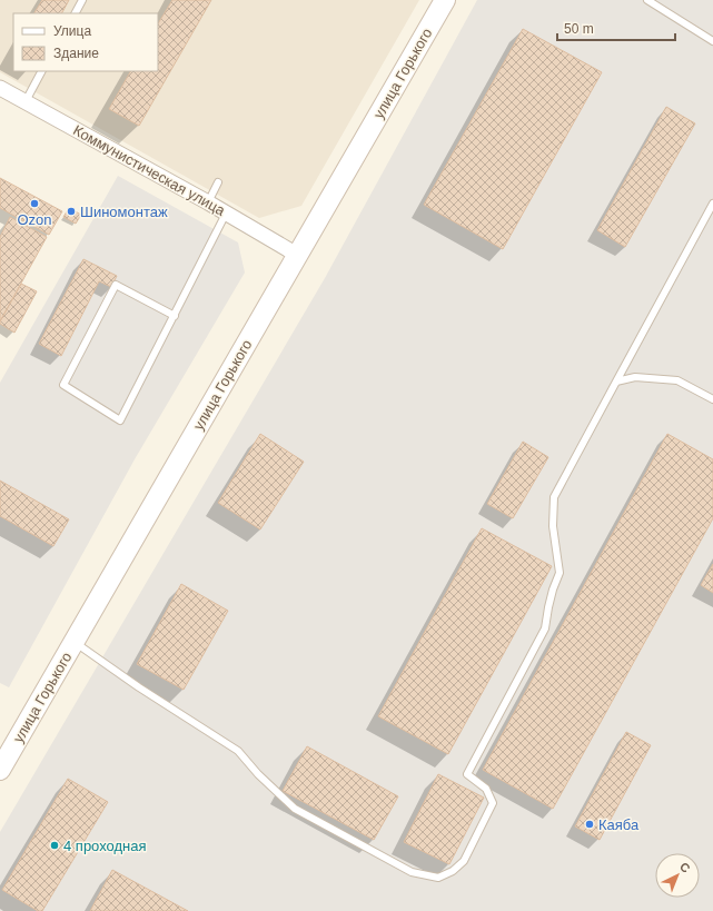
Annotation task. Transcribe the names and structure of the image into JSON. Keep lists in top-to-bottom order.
{
  "streets": {
    "main road": ["улица Горького"],
    "street": ["Коммунистическая улица"]
  },
  "crossings": [
    ["улица Горького", "Коммунистическая улица"]
  ],
  "places": [
    "Ozon",
    "Шиномонтаж",
    "Каяба",
    "4 проходная"
  ],
  "legend": ["Улица", "Здание"],
  "scale_bar": "50 m",
  "north": "top right"
}
